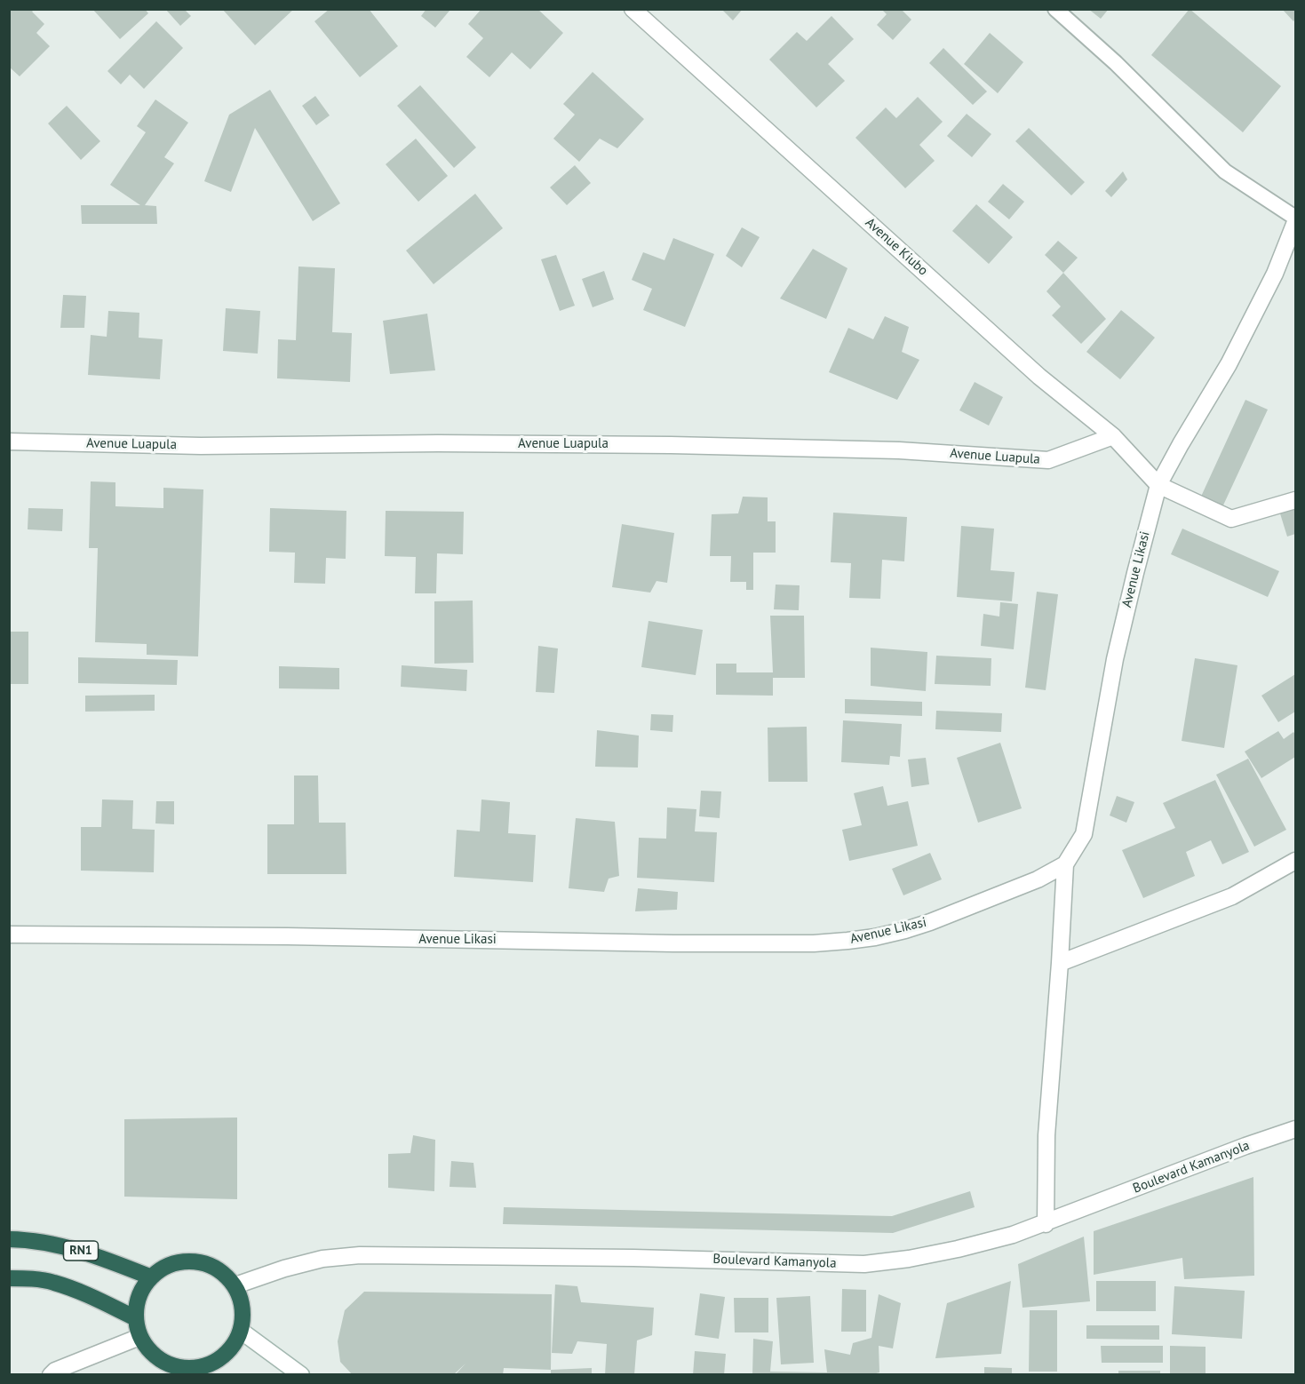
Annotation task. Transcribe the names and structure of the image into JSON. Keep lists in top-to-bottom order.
{
  "streets": {
    "highway": ["RN1"],
    "street": [
      "Avenue Kiubo",
      "Avenue Luapula",
      "Avenue Likasi",
      "Boulevard Kamanyola"
    ]
  },
  "crossings": [
    ["Avenue Kiubo", "Avenue Luapula"],
    ["Avenue Kiubo", "Avenue Likasi"],
    ["Boulevard Kamanyola", "RN1"]
  ]
}
